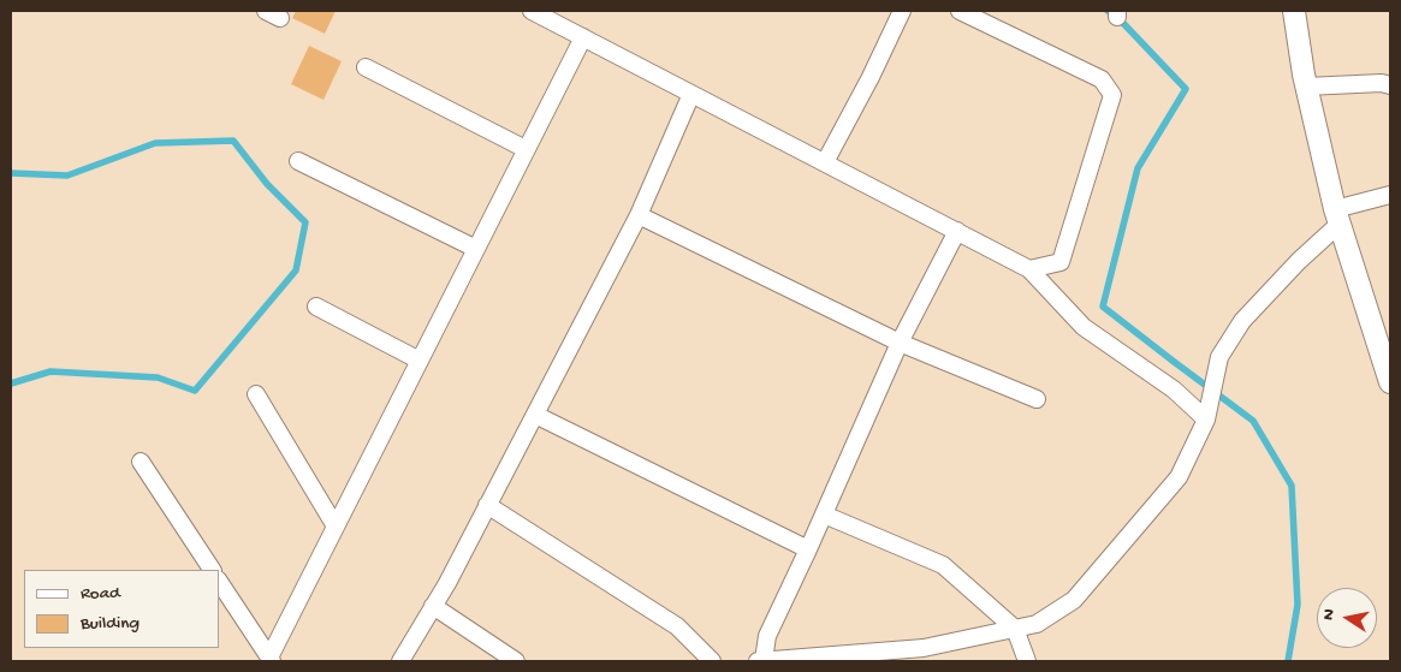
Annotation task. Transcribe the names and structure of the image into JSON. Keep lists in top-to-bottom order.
{
  "legend": ["Road", "Building"],
  "north": "left"
}
